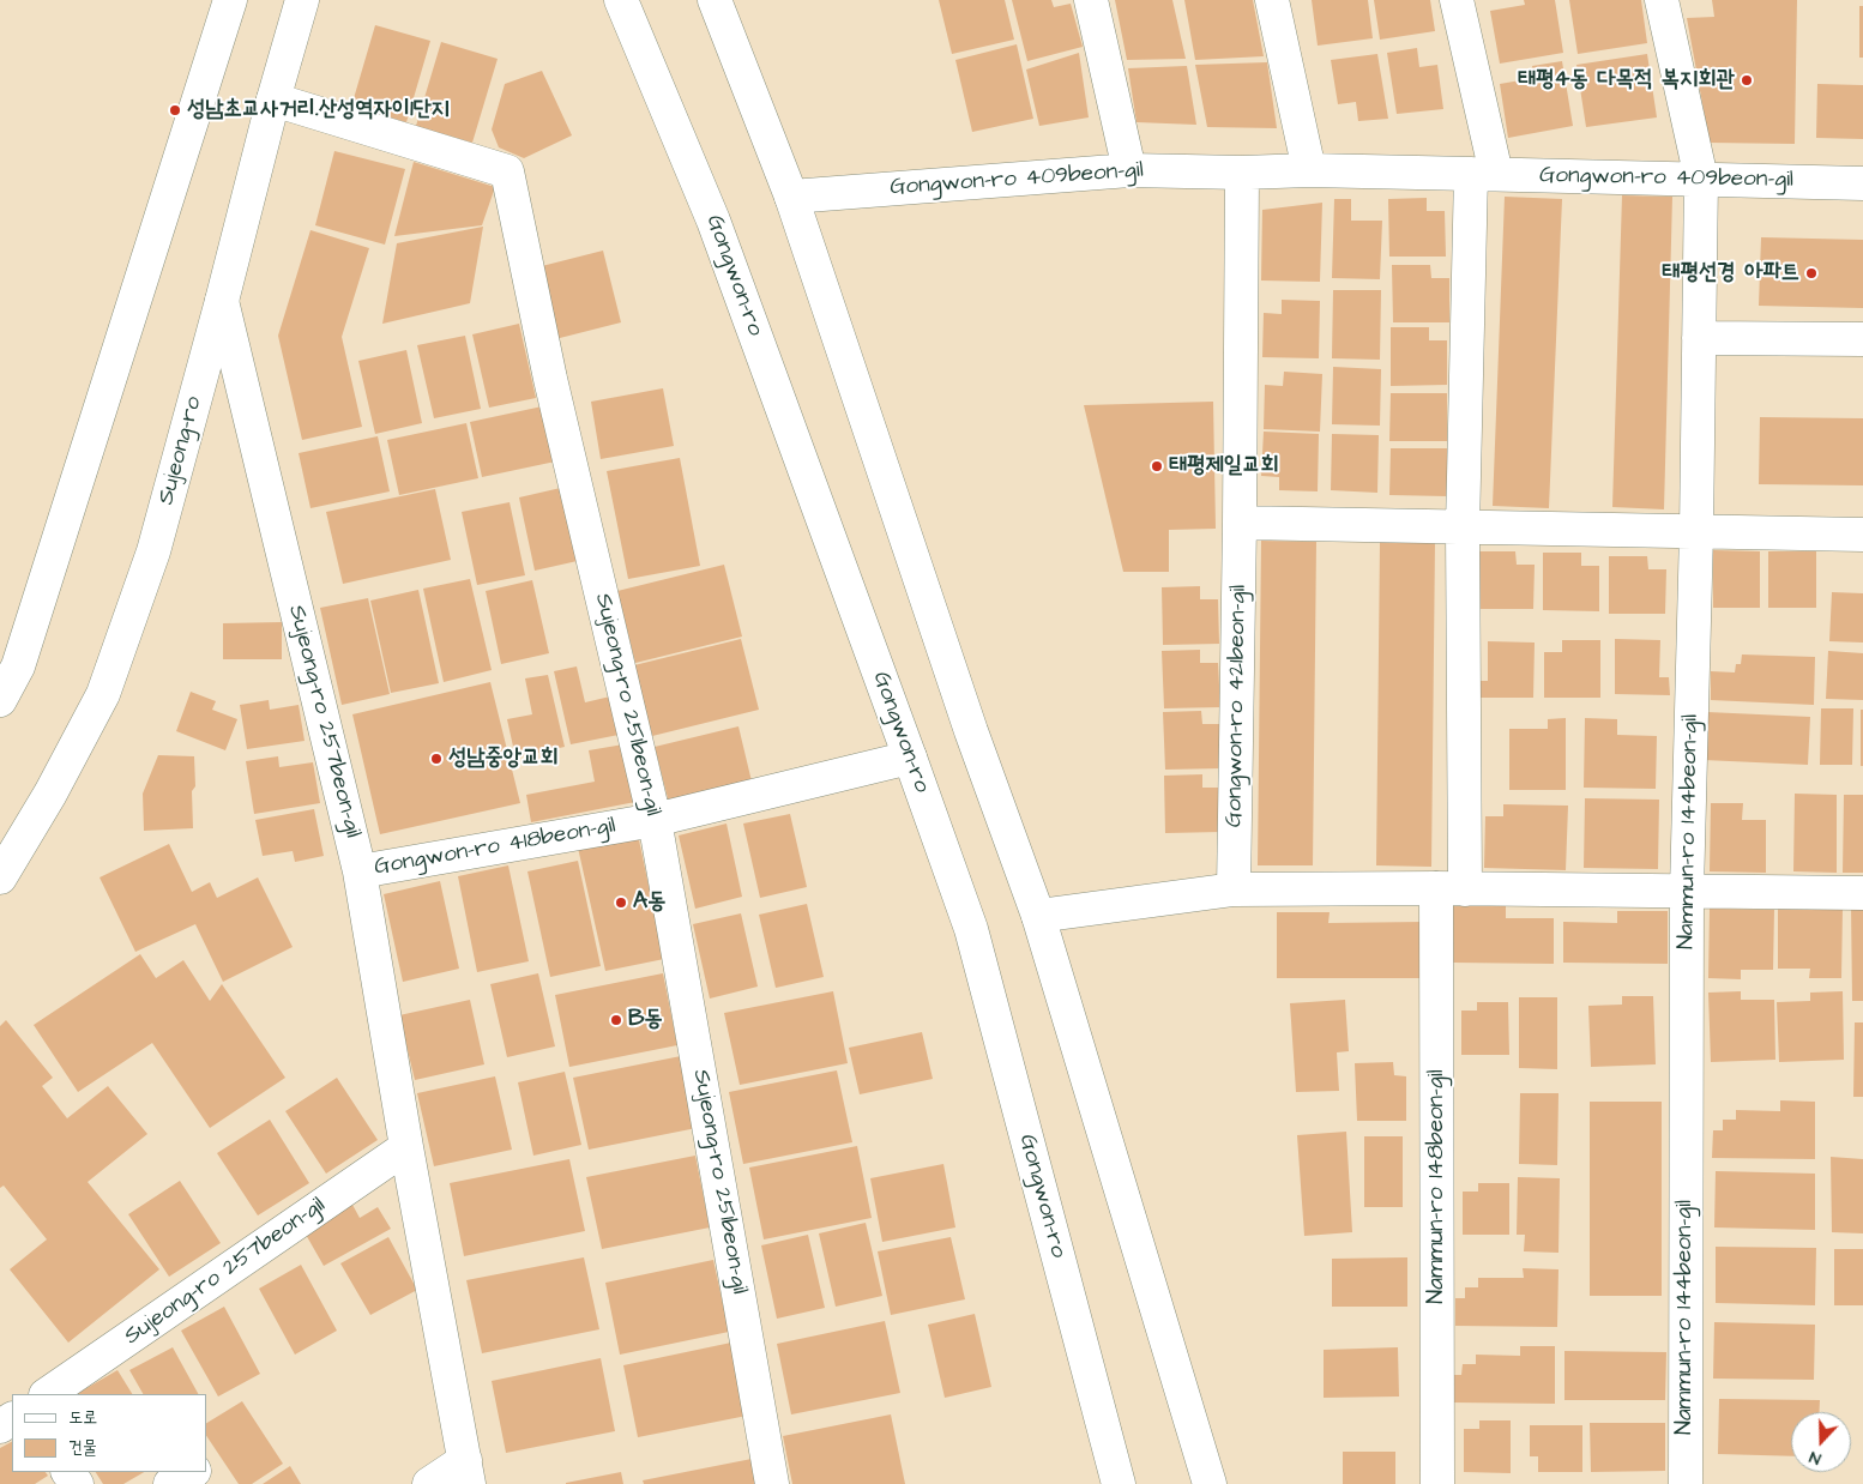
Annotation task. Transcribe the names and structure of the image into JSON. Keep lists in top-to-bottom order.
{
  "streets": {
    "street": [
      "Gongwon-ro 409beon-gil",
      "Gongwon-ro",
      "Sujeong-ro",
      "Sujeong-ro 251beon-gil",
      "Gongwon-ro 421beon-gil",
      "Sujeong-ro 257beon-gil",
      "Nammun-ro 144beon-gil",
      "Gongwon-ro 418beon-gil",
      "Nammun-ro 148beon-gil"
    ]
  },
  "crossings": [
    ["Gongwon-ro 409beon-gil", "Nammun-ro 144beon-gil"],
    ["Gongwon-ro", "Gongwon-ro 418beon-gil"],
    ["Sujeong-ro", "Sujeong-ro 251beon-gil"],
    ["Sujeong-ro", "Sujeong-ro 257beon-gil"],
    ["Sujeong-ro 251beon-gil", "Gongwon-ro 418beon-gil"],
    ["Sujeong-ro 257beon-gil", "Gongwon-ro 418beon-gil"]
  ],
  "places": [
    "태평4동 다목적 복지회관",
    "성남초교사거리.산성역자이1단지",
    "태평선경 아파트",
    "태평제일교회",
    "성남중앙교회",
    "A동",
    "B동"
  ],
  "legend": ["도로", "건물"],
  "north": "bottom"
}
